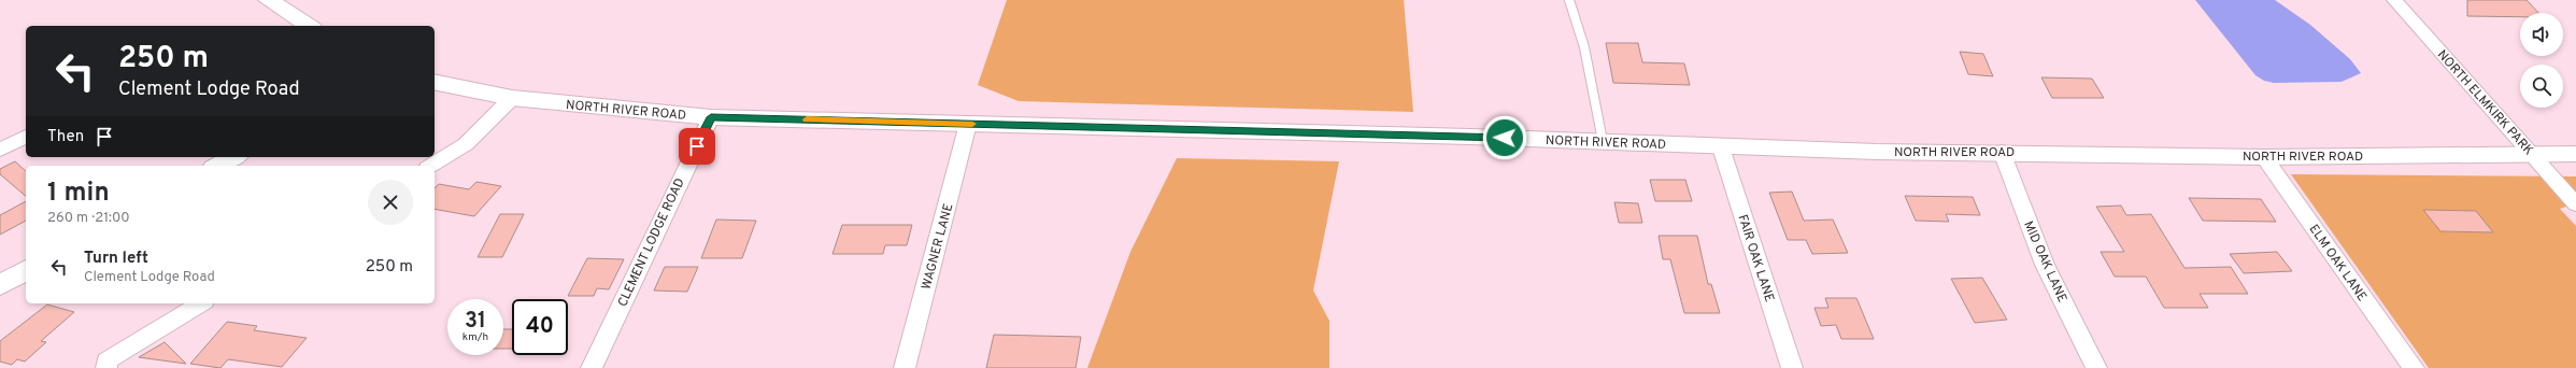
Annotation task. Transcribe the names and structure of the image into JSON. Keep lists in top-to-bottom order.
{
  "streets": {
    "street": [
      "NORTH ELMKIRK PARK",
      "NORTH RIVER ROAD",
      "CLEMENT LODGE ROAD",
      "WAGNER LANE",
      "FAIR OAK LANE",
      "MID OAK LANE",
      "ELM OAK LANE"
    ]
  },
  "crossings": [
    ["NORTH ELMKIRK PARK", "NORTH RIVER ROAD"],
    ["NORTH RIVER ROAD", "CLEMENT LODGE ROAD"],
    ["NORTH RIVER ROAD", "WAGNER LANE"],
    ["NORTH RIVER ROAD", "FAIR OAK LANE"],
    ["NORTH RIVER ROAD", "MID OAK LANE"],
    ["NORTH RIVER ROAD", "ELM OAK LANE"]
  ],
  "page": {
    "turn": ["250 m", "Clement Lodge Road"],
    "then": "Then",
    "heading": ["1 min", "260 m · 21:00"],
    "list": [
      {
        "name": "Turn left",
        "note": "Clement Lodge Road",
        "value": "250 m"
      }
    ],
    "speed": "31 km/h",
    "limit": "40"
  }
}
